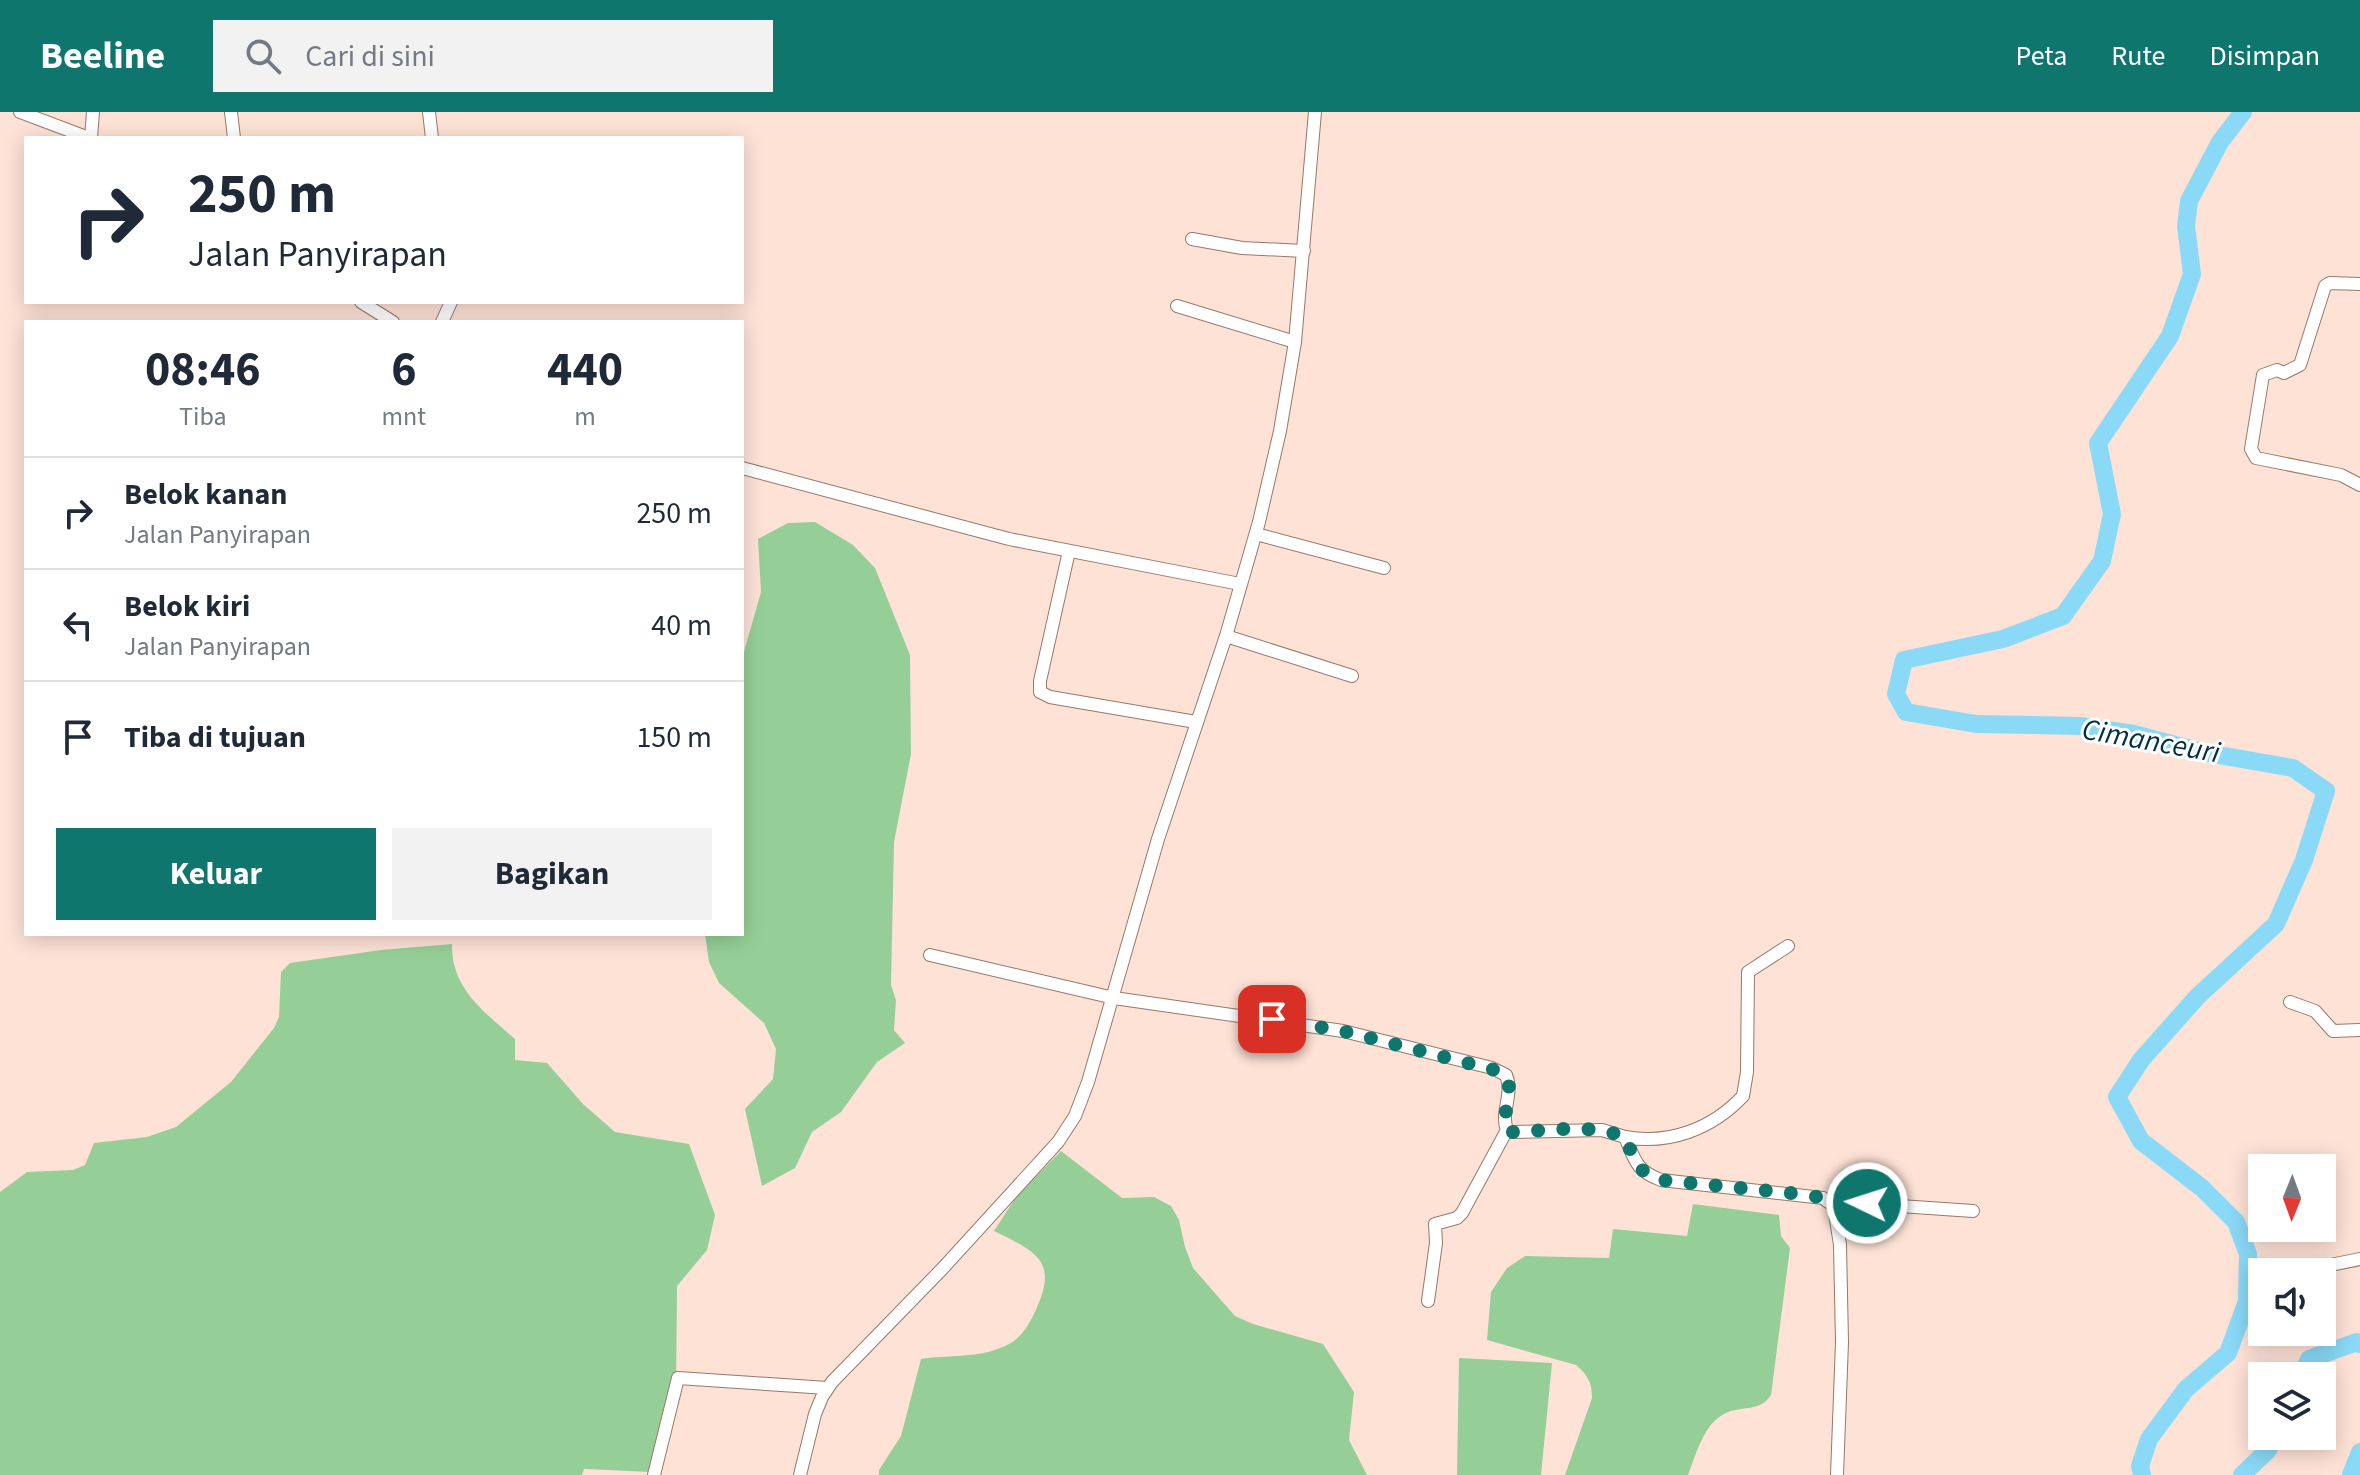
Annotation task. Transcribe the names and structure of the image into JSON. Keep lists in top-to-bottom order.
{
  "water": ["Cimanceuri"],
  "north": "bottom",
  "page": {
    "header": "Beeline",
    "search": "Cari di sini",
    "nav": ["Peta", "Rute", "Disimpan"],
    "turn": ["250 m", "Jalan Panyirapan"],
    "eta": [
      "08:46",
      "Tiba",
      "6",
      "mnt",
      "440",
      "m"
    ],
    "list": [
      {
        "name": "Belok kanan",
        "note": "Jalan Panyirapan",
        "value": "250 m"
      },
      {
        "name": "Belok kiri",
        "note": "Jalan Panyirapan",
        "value": "40 m"
      },
      {
        "name": "Tiba di tujuan",
        "value": "150 m"
      }
    ],
    "buttons": ["Keluar", "Bagikan"]
  }
}
